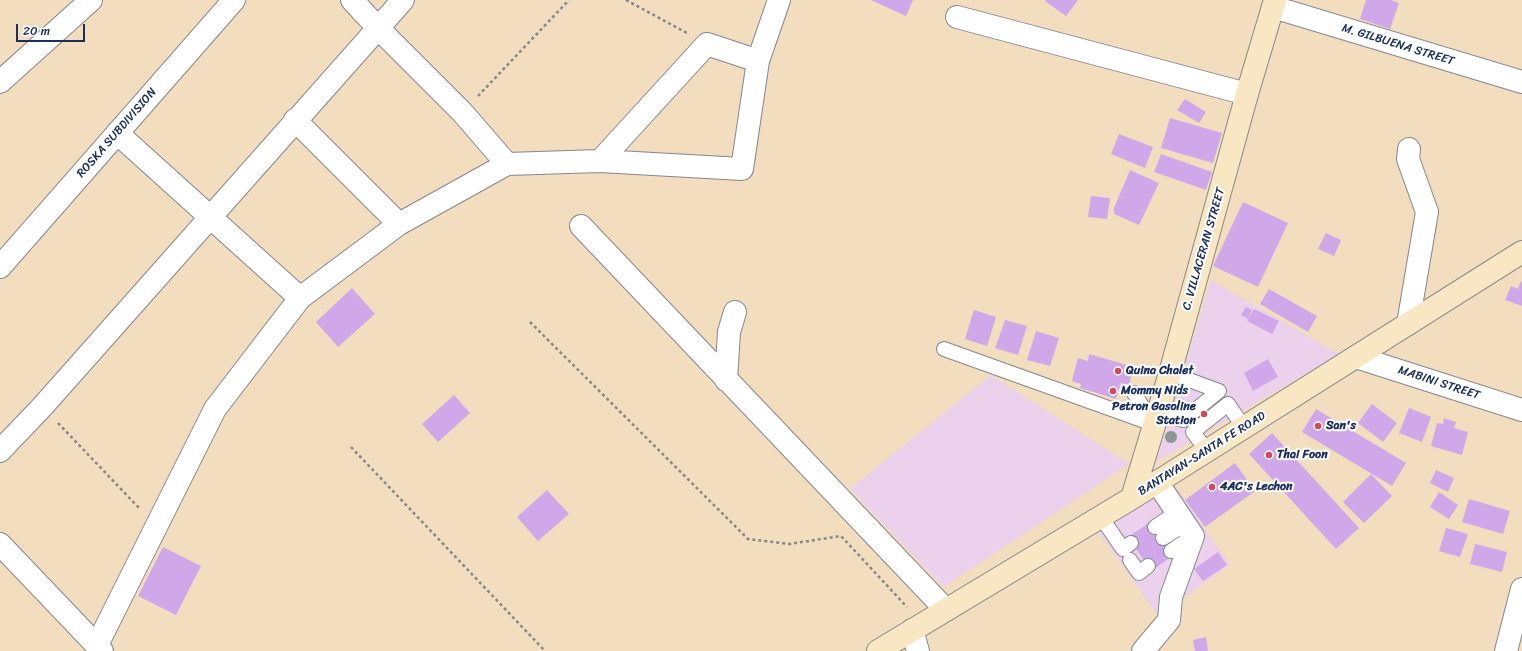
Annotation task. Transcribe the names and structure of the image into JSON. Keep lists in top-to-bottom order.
{
  "streets": {
    "main road": ["C. VILLACERAN STREET", "BANTAYAN-SANTA FE ROAD"],
    "street": ["M. GILBUENA STREET", "ROSKA SUBDIVISION", "MABINI STREET"]
  },
  "crossings": [
    ["M. GILBUENA STREET", "C. VILLACERAN STREET"],
    ["C. VILLACERAN STREET", "BANTAYAN-SANTA FE ROAD"],
    ["MABINI STREET", "BANTAYAN-SANTA FE ROAD"]
  ],
  "places": [
    "Quina Chalet",
    "Mommy Nids",
    "Petron Gasoline Station",
    "San's",
    "Thai Foon",
    "4AC's Lechon"
  ],
  "scale_bar": "20 m"
}
